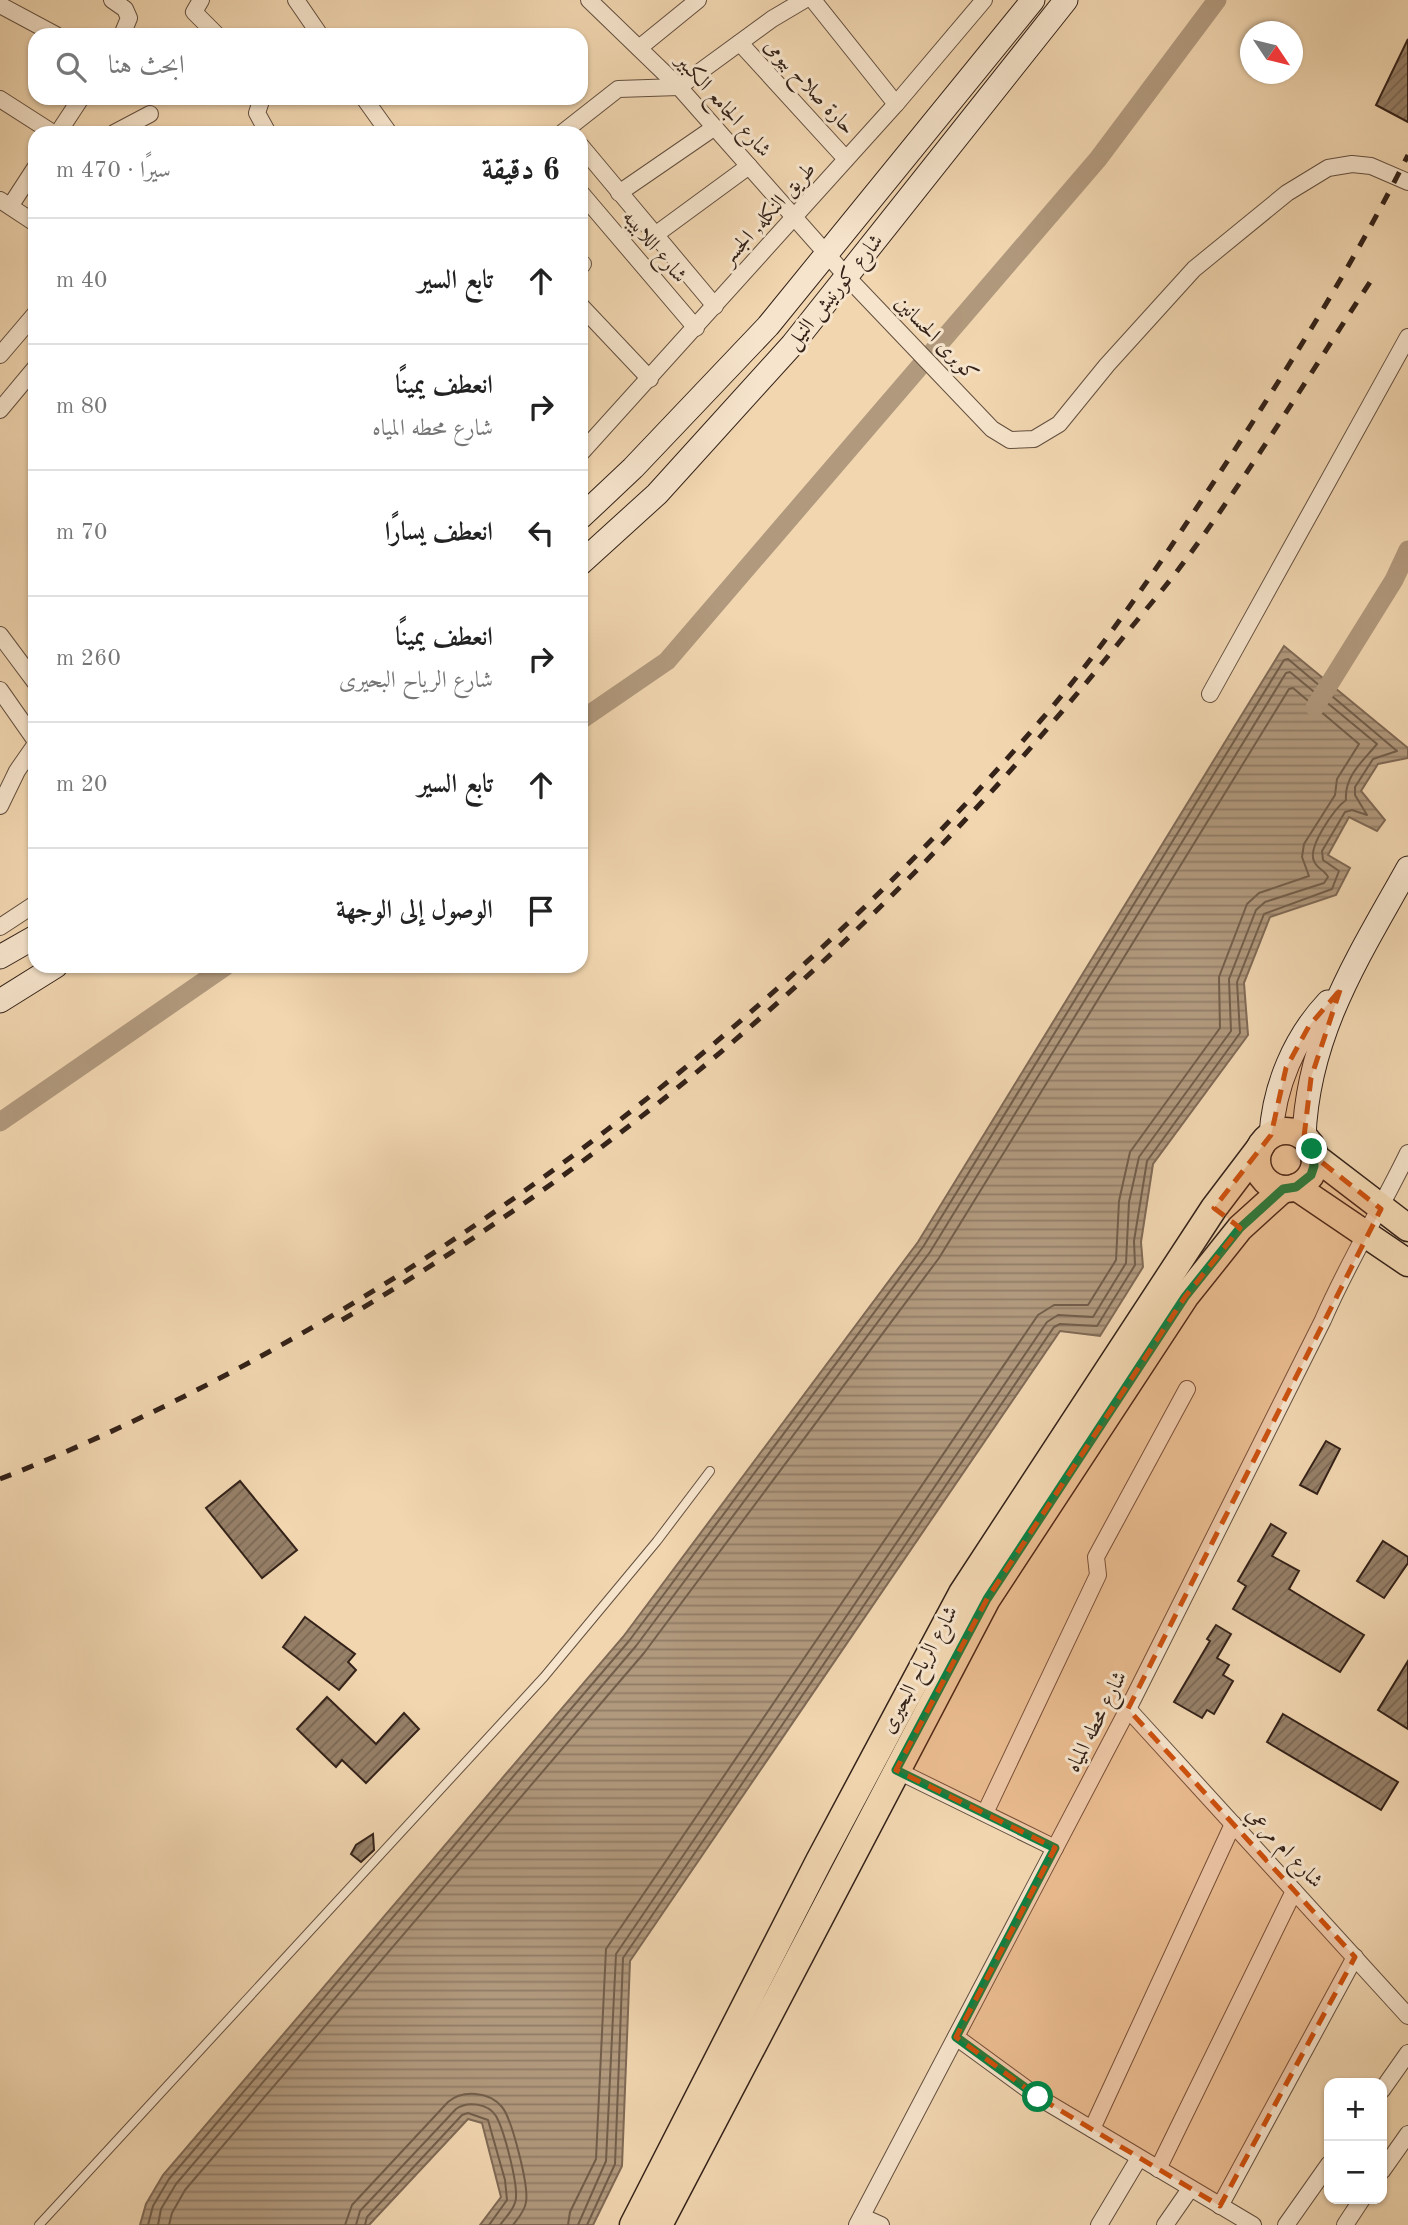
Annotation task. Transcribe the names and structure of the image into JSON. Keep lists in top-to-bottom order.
{
  "streets": {
    "main road": ["شارع كورنيش النيل", "شارع الرياح البحيرى"],
    "street": [
      "حارة صلاح بيومى",
      "شارع الجامع الكبير",
      "طريق النكله, الجسر",
      "شارع اللابيبه",
      "كوبرى الحسانين",
      "شارع محطه المياه",
      "شارع ام مرعي"
    ]
  },
  "crossings": [
    ["حارة صلاح بيومى", "طريق النكله, الجسر"],
    ["شارع الجامع الكبير", "طريق النكله, الجسر"],
    ["شارع الجامع الكبير", "شارع كورنيش النيل"],
    ["شارع الجامع الكبير", "كوبرى الحسانين"],
    ["طريق النكله, الجسر", "شارع اللابيبه"],
    ["شارع كورنيش النيل", "كوبرى الحسانين"],
    ["شارع محطه المياه", "شارع ام مرعي"]
  ],
  "north": "bottom right",
  "page": {
    "search": "ابحث هنا",
    "heading": ["6 دقيقة", "سيرًا · 470 m"],
    "list": [
      ["تابع السير", "40 m"],
      ["انعطف يمينًا", "شارع محطه المياه", "80 m"],
      ["انعطف يسارًا", "70 m"],
      ["انعطف يمينًا", "شارع الرياح البحيرى", "260 m"],
      ["تابع السير", "20 m"],
      "الوصول إلى الوجهة"
    ],
    "map_buttons": ["+", "−"]
  }
}
